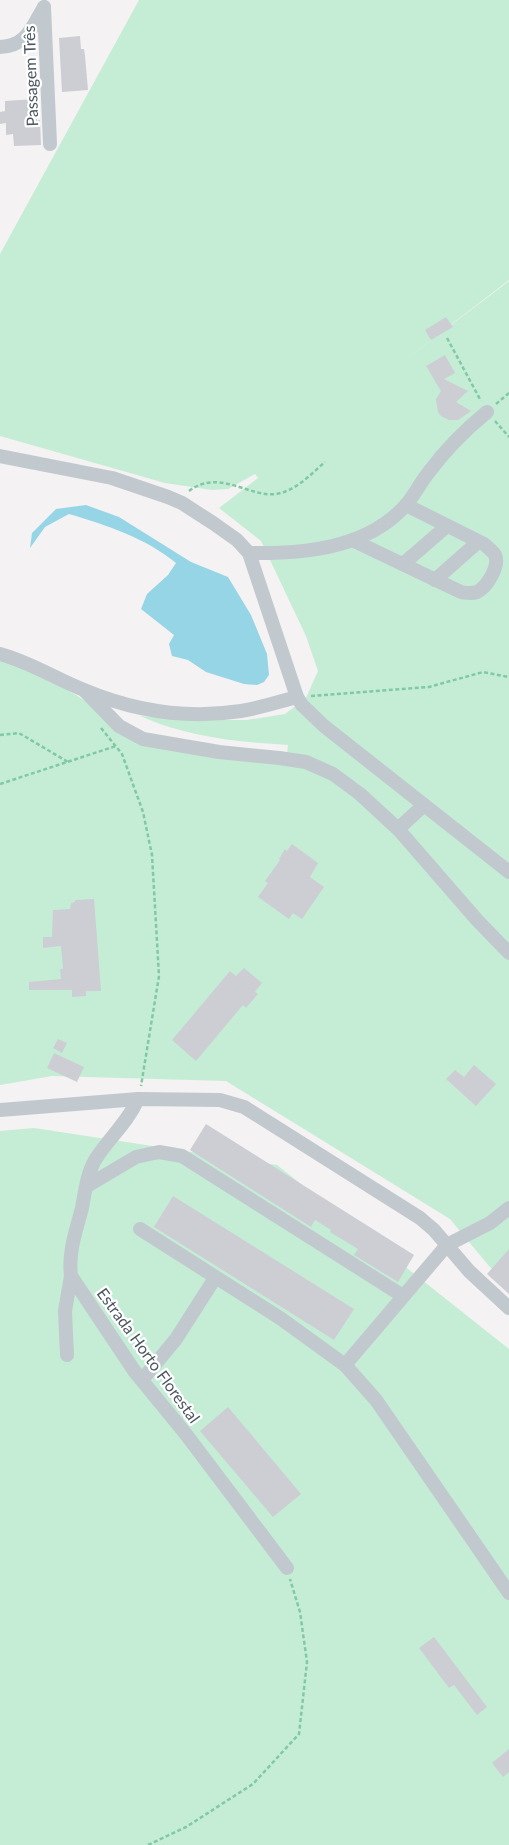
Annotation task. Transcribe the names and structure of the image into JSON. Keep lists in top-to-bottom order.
{
  "streets": {
    "street": ["Passagem Três", "Estrada Horto Florestal"]
  }
}
